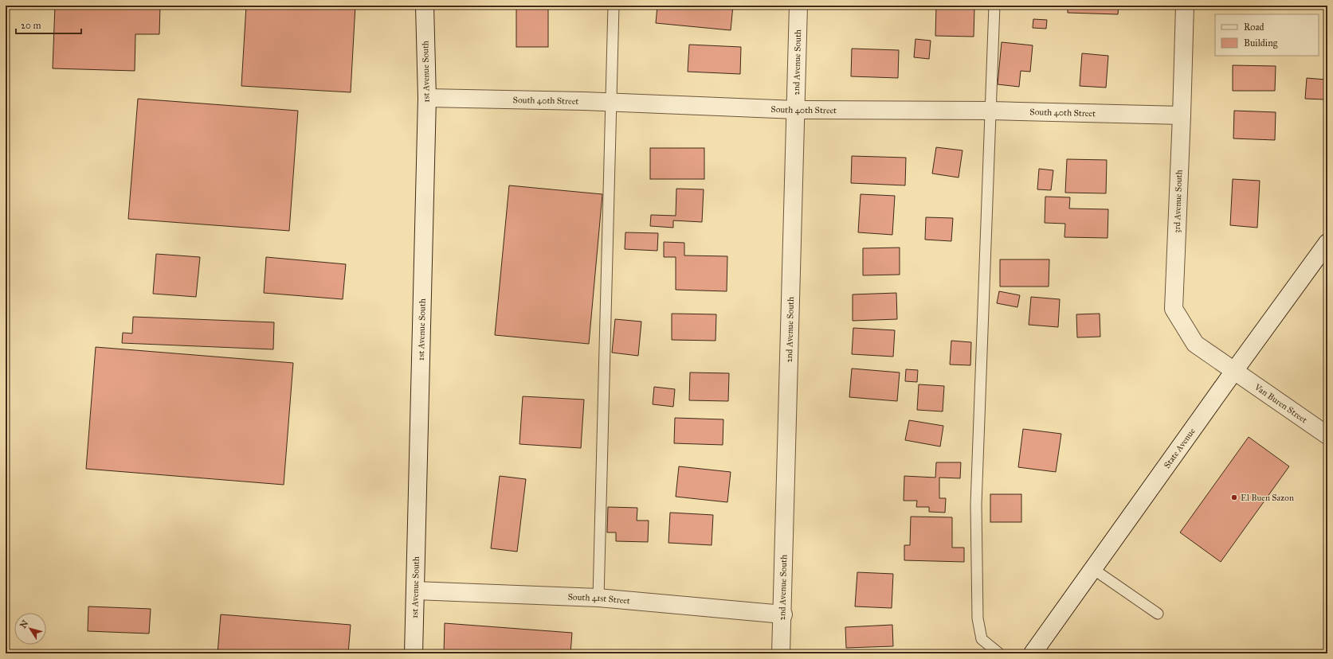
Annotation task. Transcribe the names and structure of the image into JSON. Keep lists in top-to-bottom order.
{
  "streets": {
    "street": [
      "2nd Avenue South",
      "1st Avenue South",
      "South 40th Street",
      "3rd Avenue South",
      "Van Buren Street",
      "State Avenue",
      "South 41st Street"
    ]
  },
  "crossings": [
    ["2nd Avenue South", "South 40th Street"],
    ["2nd Avenue South", "South 41st Street"],
    ["1st Avenue South", "South 40th Street"],
    ["1st Avenue South", "South 41st Street"],
    ["South 40th Street", "3rd Avenue South"],
    ["3rd Avenue South", "Van Buren Street"],
    ["3rd Avenue South", "State Avenue"],
    ["Van Buren Street", "State Avenue"]
  ],
  "places": ["El Buen Sazon"],
  "legend": ["Road", "Building"],
  "scale_bar": "20 m",
  "north": "top left"
}
